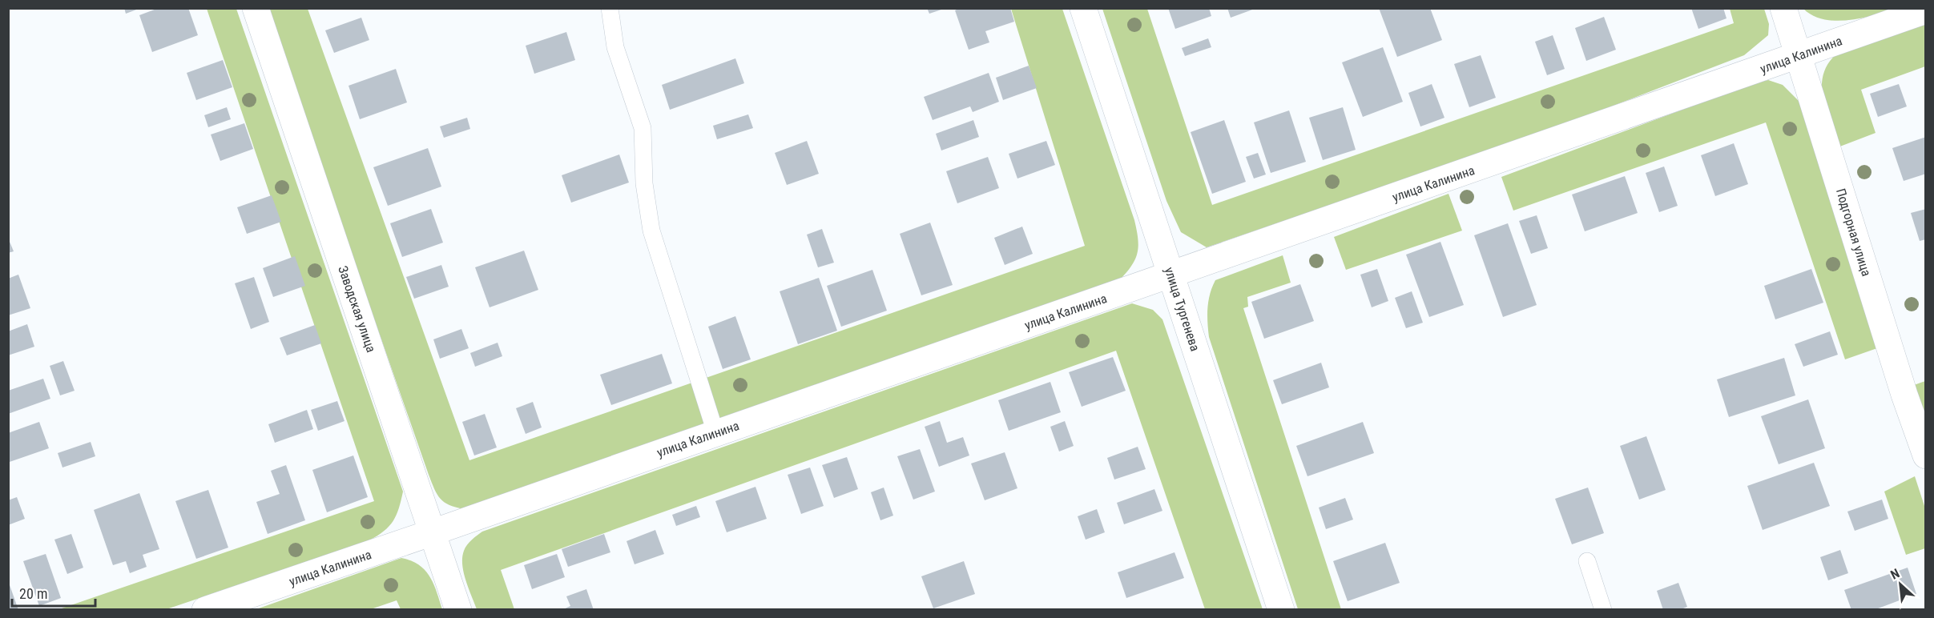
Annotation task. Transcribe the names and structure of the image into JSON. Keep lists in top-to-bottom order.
{
  "streets": {
    "street": [
      "улица Калинина",
      "Подгорная улица",
      "Заводская улица",
      "улица Тургенева"
    ]
  },
  "crossings": [
    ["улица Калинина", "Подгорная улица"],
    ["улица Калинина", "Заводская улица"],
    ["улица Калинина", "улица Тургенева"]
  ],
  "scale_bar": "20 m",
  "north": "top left"
}
